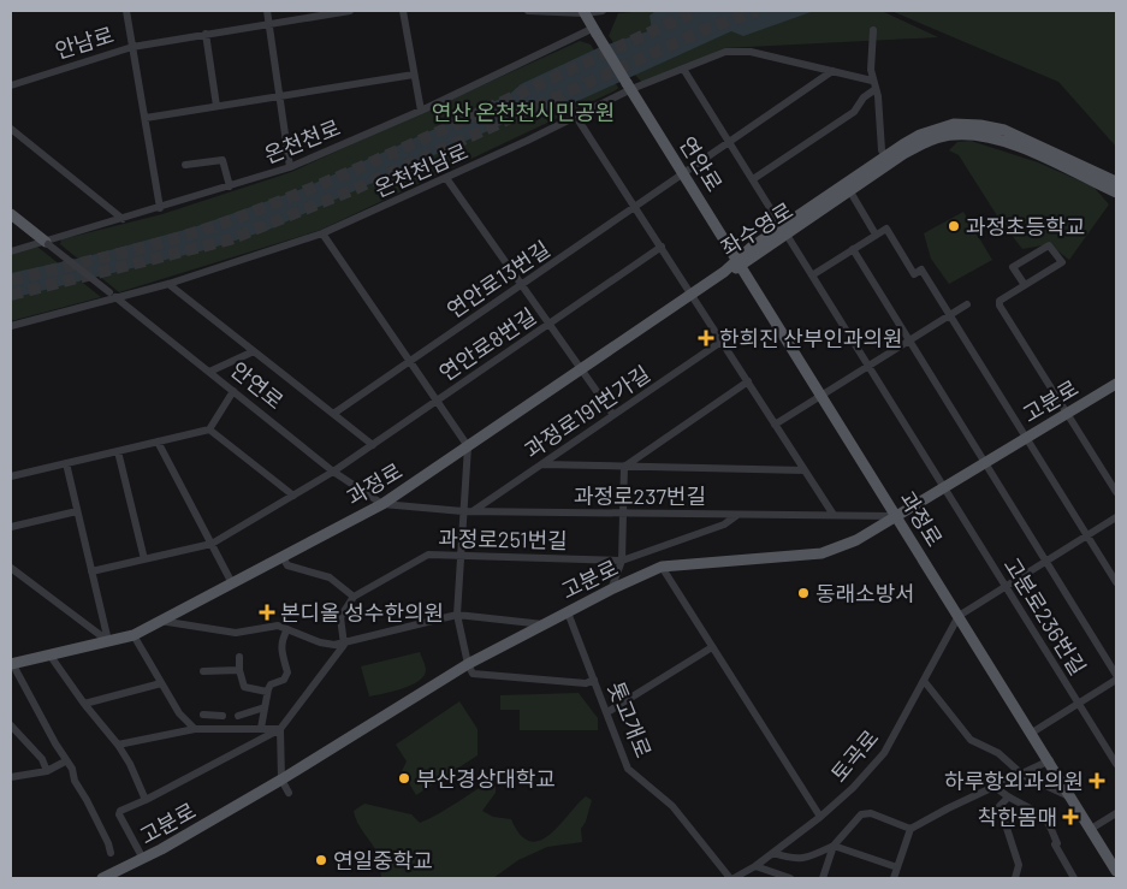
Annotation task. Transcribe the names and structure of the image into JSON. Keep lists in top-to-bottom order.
{
  "streets": {
    "main road": [
      "연안로",
      "좌수영로",
      "고분로",
      "과정로"
    ],
    "street": [
      "안남로",
      "온천천로",
      "온천천남로",
      "연안로13번길",
      "연안로8번길",
      "안연로",
      "과정로191번가길",
      "과정로237번길",
      "과정로251번길",
      "고분로236번길",
      "톳고개로",
      "토곡로"
    ]
  },
  "crossings": [
    ["온천천로", "연안로"],
    ["온천천로", "안연로"],
    ["연안로", "온천천남로"],
    ["연안로", "좌수영로"],
    ["연안로", "연안로13번길"],
    ["연안로", "과정로"],
    ["온천천남로", "연안로13번길"],
    ["온천천남로", "안연로"],
    ["온천천남로", "고분로236번길"],
    ["좌수영로", "과정로"],
    ["좌수영로", "고분로236번길"],
    ["연안로13번길", "고분로236번길"],
    ["연안로8번길", "안연로"],
    ["안연로", "과정로"],
    ["안연로", "과정로237번길"],
    ["고분로", "과정로"],
    ["고분로", "과정로237번길"],
    ["고분로", "고분로236번길"],
    ["고분로", "톳고개로"],
    ["과정로191번가길", "과정로237번길"],
    ["과정로", "과정로237번길"],
    ["과정로", "토곡로"],
    ["과정로237번길", "과정로251번길"],
    ["톳고개로", "토곡로"]
  ],
  "parks": ["연산 온천천시민공원"],
  "places": {
    "other": [
      "과정초등학교",
      "동래소방서",
      "부산경상대학교",
      "연일중학교"
    ],
    "health": [
      "한희진 산부인과의원",
      "본디올 성수한의원",
      "하루항외과의원",
      "착한몸매"
    ]
  }
}
